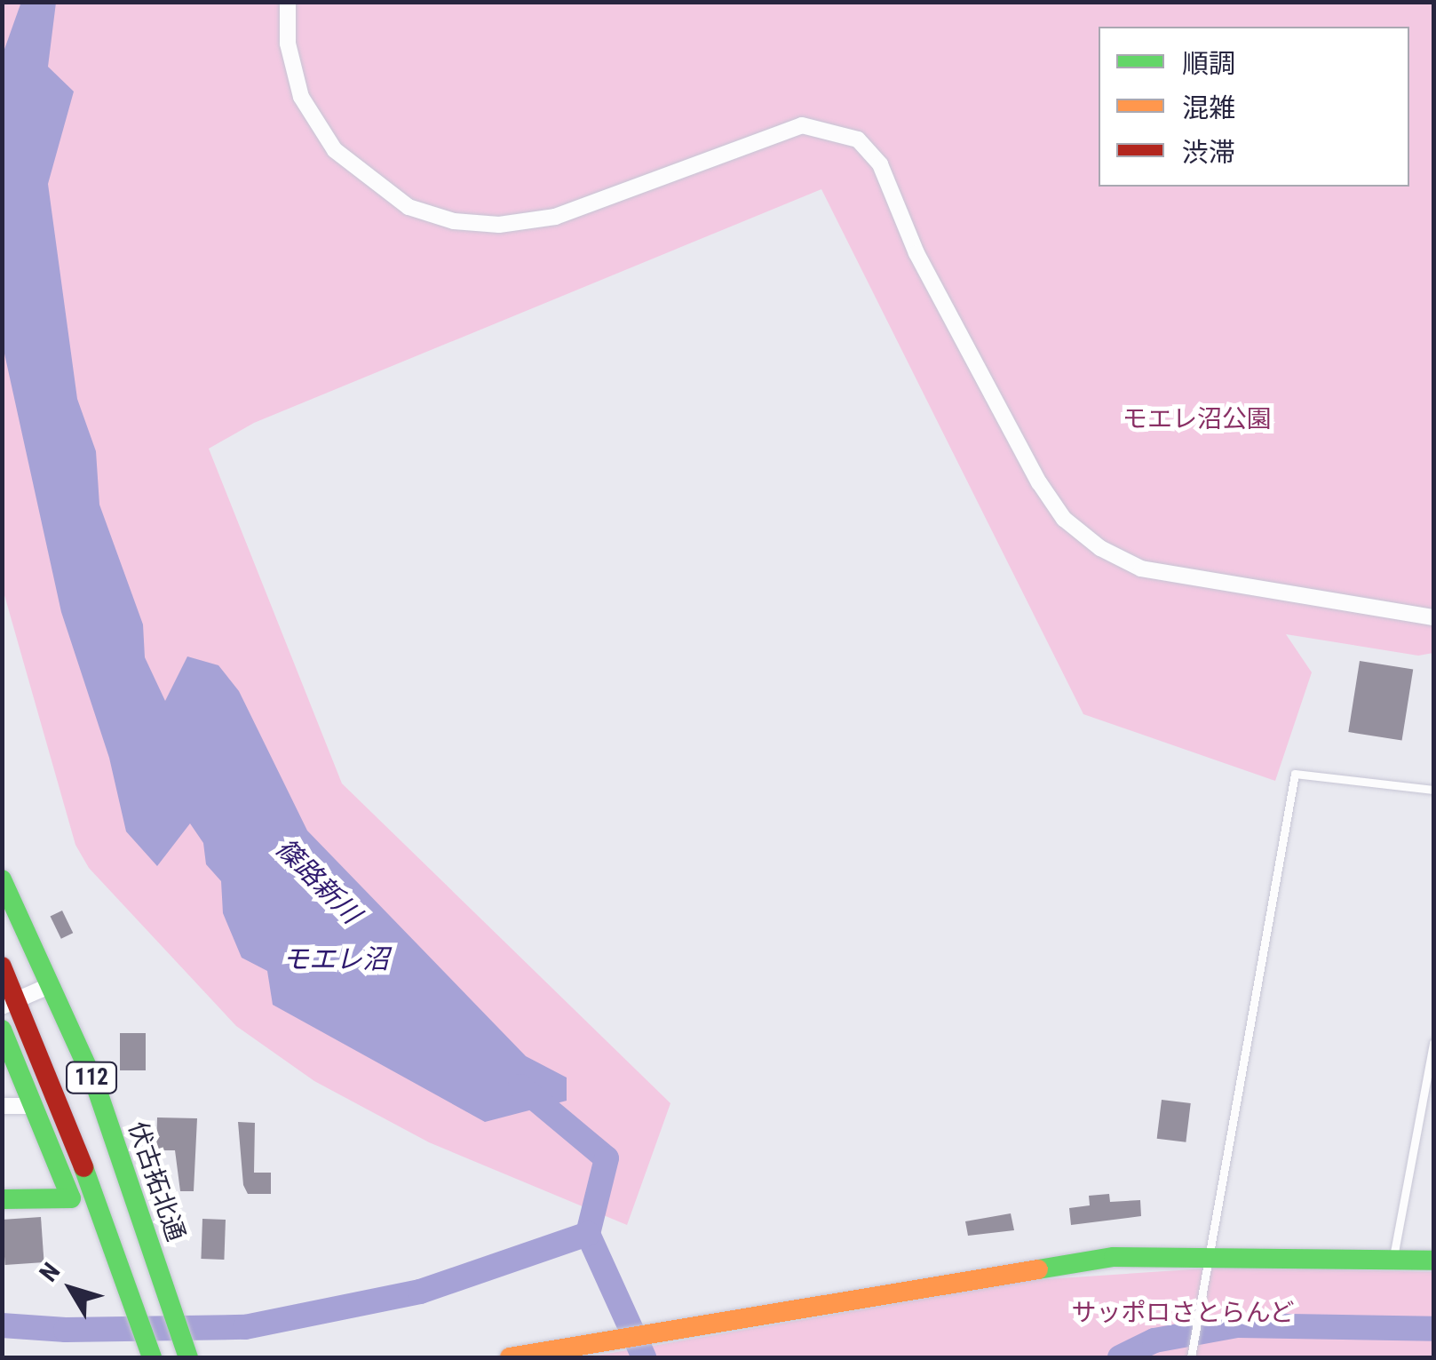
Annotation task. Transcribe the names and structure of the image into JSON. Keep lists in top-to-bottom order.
{
  "streets": {
    "street": ["112", "伏古拓北通"]
  },
  "water": ["篠路新川", "モエレ沼"],
  "parks": ["モエレ沼公園", "サッポロさとらんど"],
  "legend": ["順調", "混雑", "渋滞"],
  "north": "top left"
}
